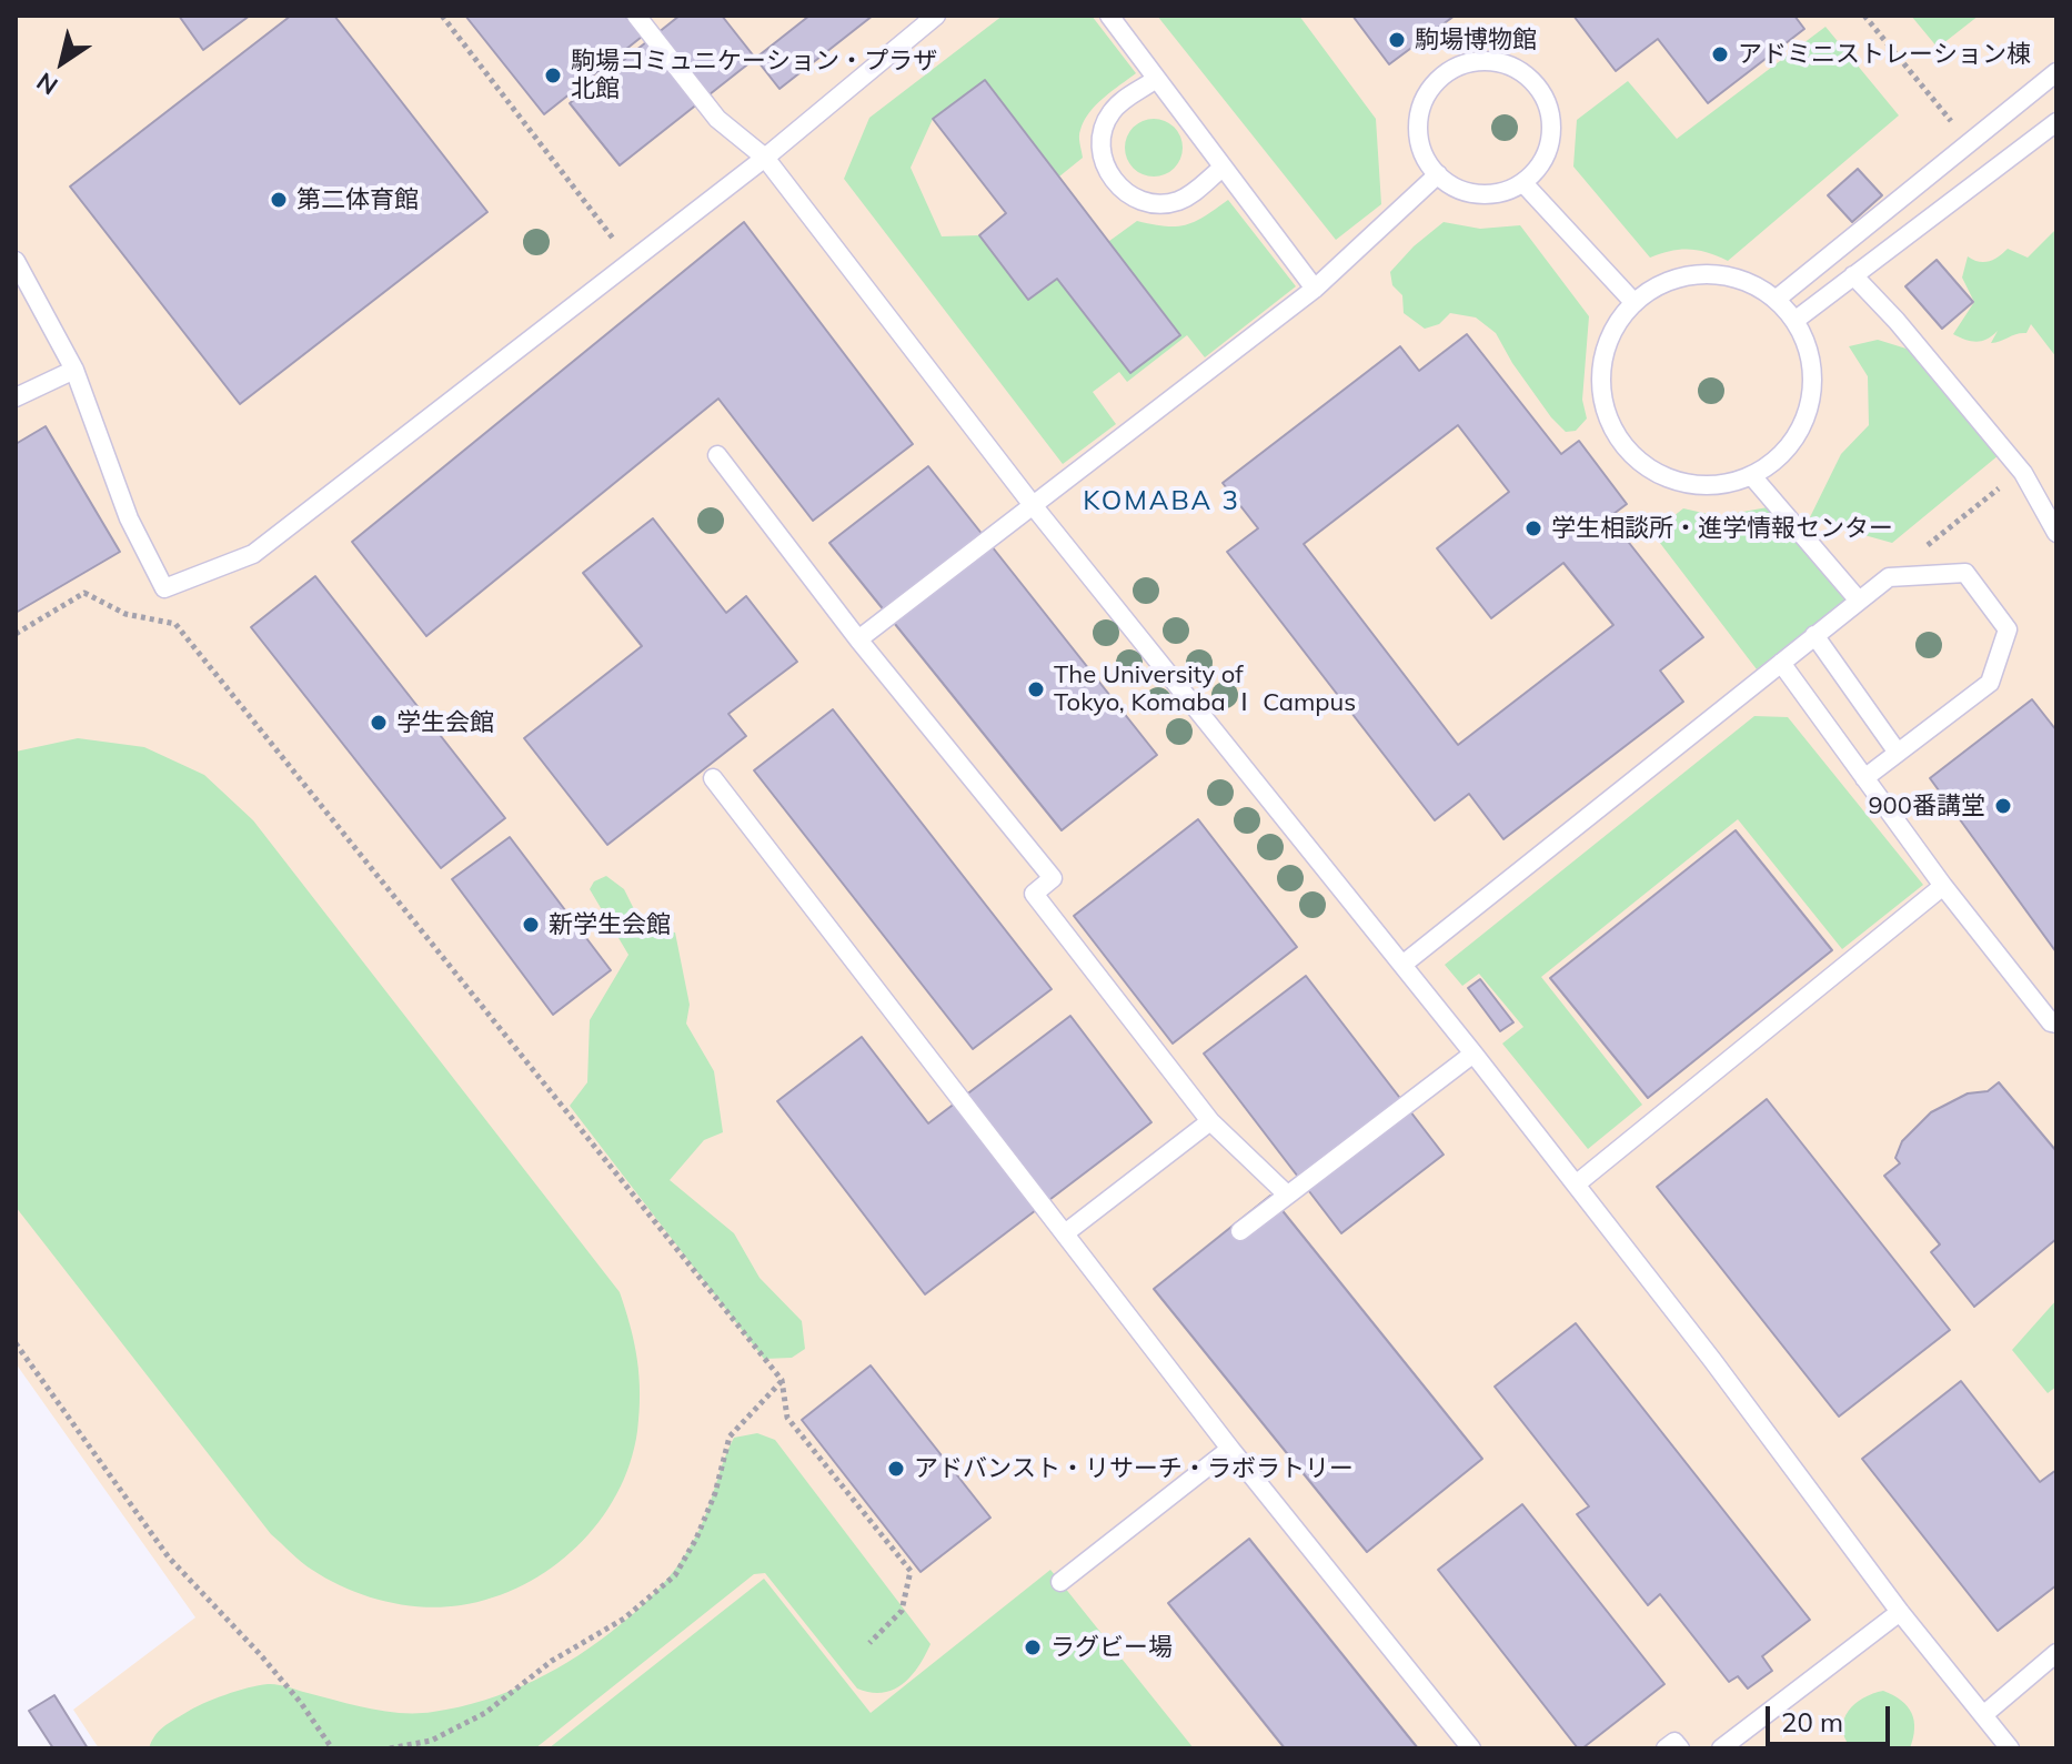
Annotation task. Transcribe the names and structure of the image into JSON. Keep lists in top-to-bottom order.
{
  "districts": ["KOMABA 3"],
  "places": [
    "駒場博物館",
    "アドミニストレーション棟",
    "駒場コミュニケーション・プラザ 北館",
    "第二体育館",
    "学生相談所・進学情報センター",
    "The University of Tokyo, Komaba Ⅰ Campus",
    "学生会館",
    "900番講堂",
    "新学生会館",
    "アドバンスト・リサーチ・ラボラトリー",
    "ラグビー場"
  ],
  "scale_bar": "20 m",
  "north": "bottom left"
}
